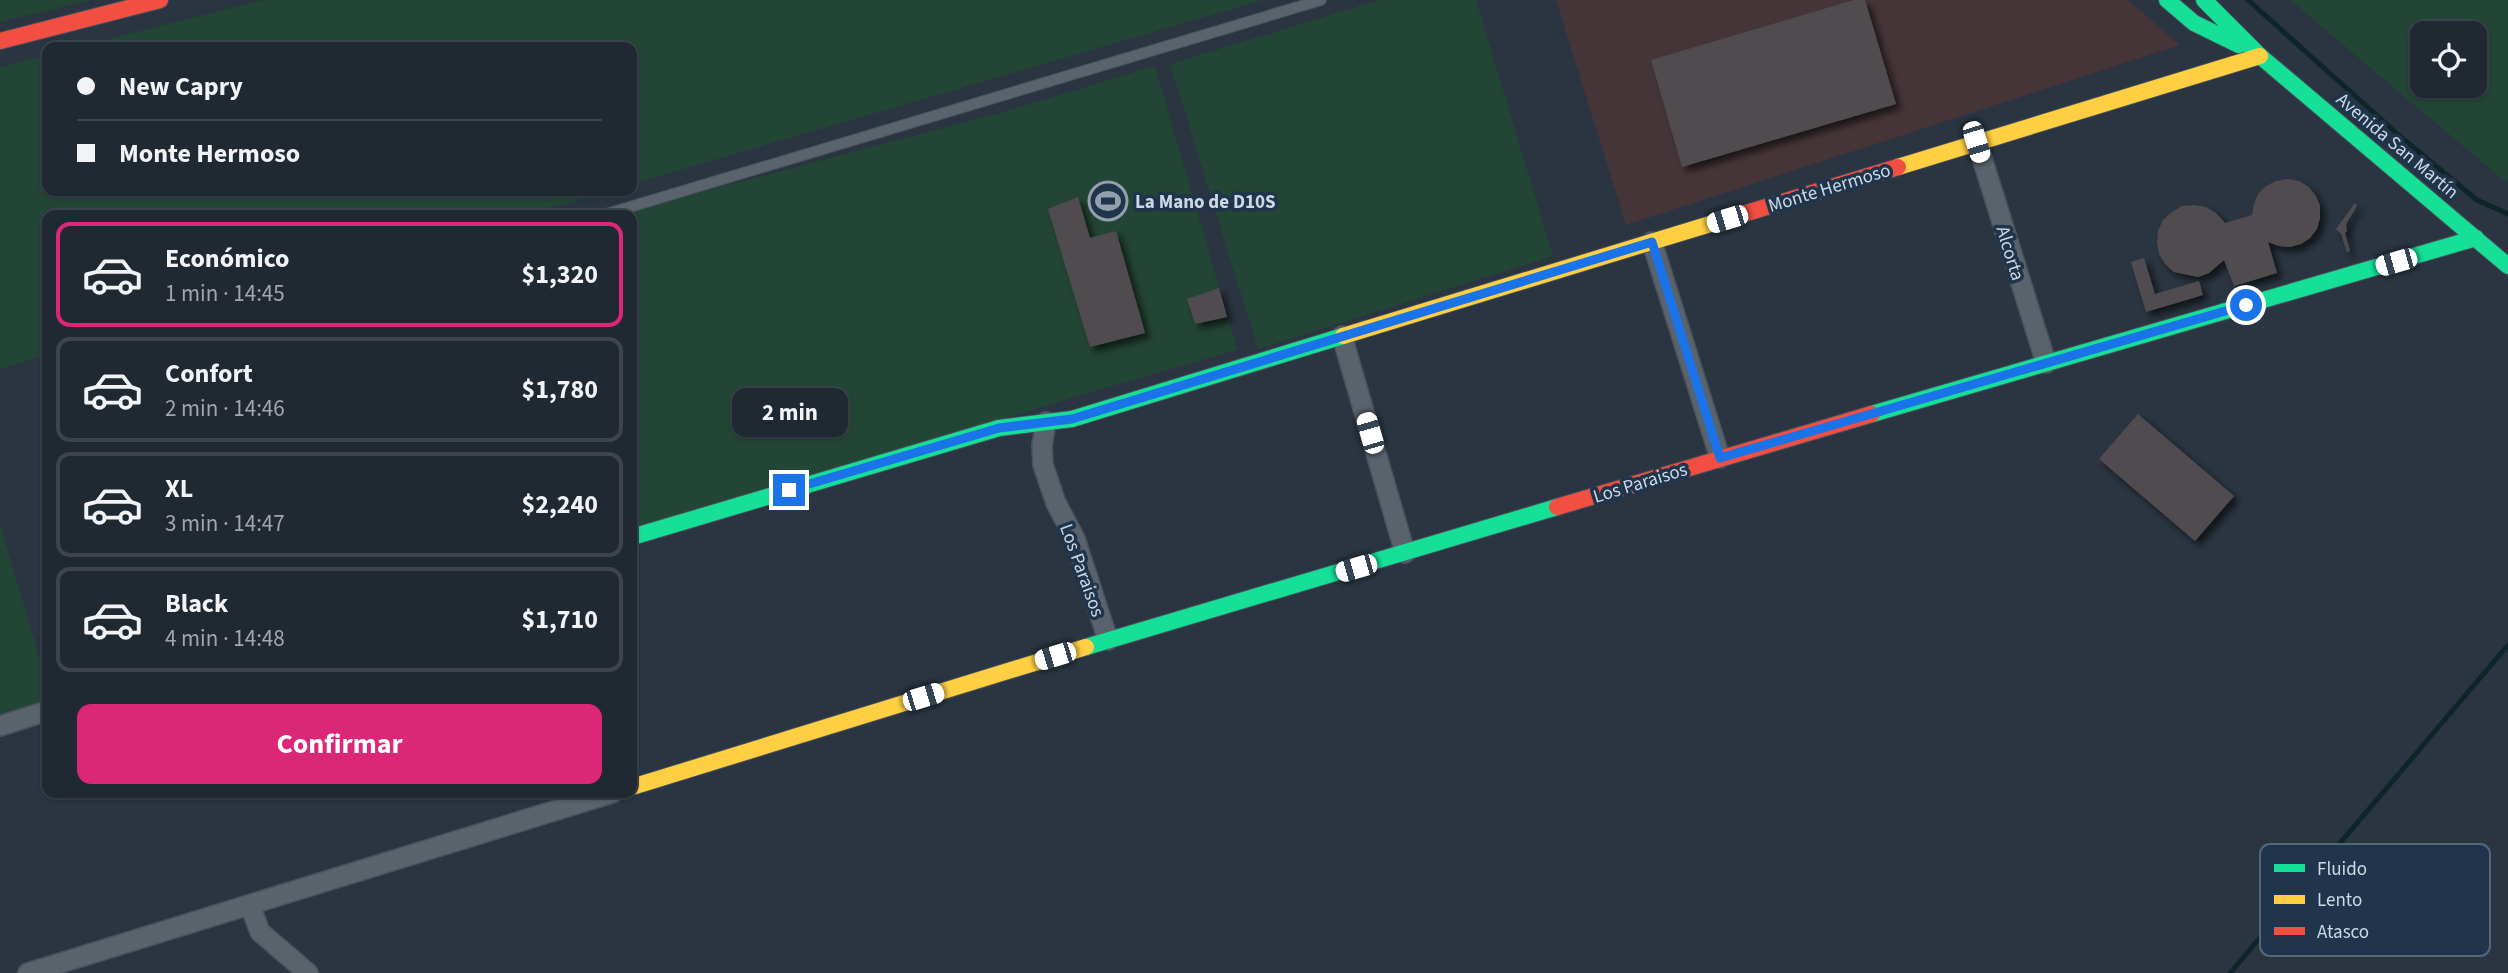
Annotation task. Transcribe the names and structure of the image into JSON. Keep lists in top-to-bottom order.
{
  "streets": {
    "street": [
      "Avenida San Martín",
      "Monte Hermoso",
      "Alcorta",
      "Los Paraisos"
    ]
  },
  "crossings": [
    ["Avenida San Martín", "Monte Hermoso"],
    ["Avenida San Martín", "Los Paraisos"],
    ["Monte Hermoso", "Alcorta"],
    ["Monte Hermoso", "Los Paraisos"],
    ["Alcorta", "Los Paraisos"]
  ],
  "places": {
    "sports": ["La Mano de D10S"]
  },
  "legend": ["Fluido", "Lento", "Atasco"],
  "page": {
    "banner": ["New Capry", "Monte Hermoso"],
    "list": [
      {
        "name": "Económico",
        "note": "1 min · 14:45",
        "value": "$1,320"
      },
      {
        "name": "Confort",
        "note": "2 min · 14:46",
        "value": "$1,780"
      },
      {
        "name": "XL",
        "note": "3 min · 14:47",
        "value": "$2,240"
      },
      {
        "name": "Black",
        "note": "4 min · 14:48",
        "value": "$1,710"
      }
    ],
    "bubble": "2 min",
    "buttons": "Confirmar"
  }
}
